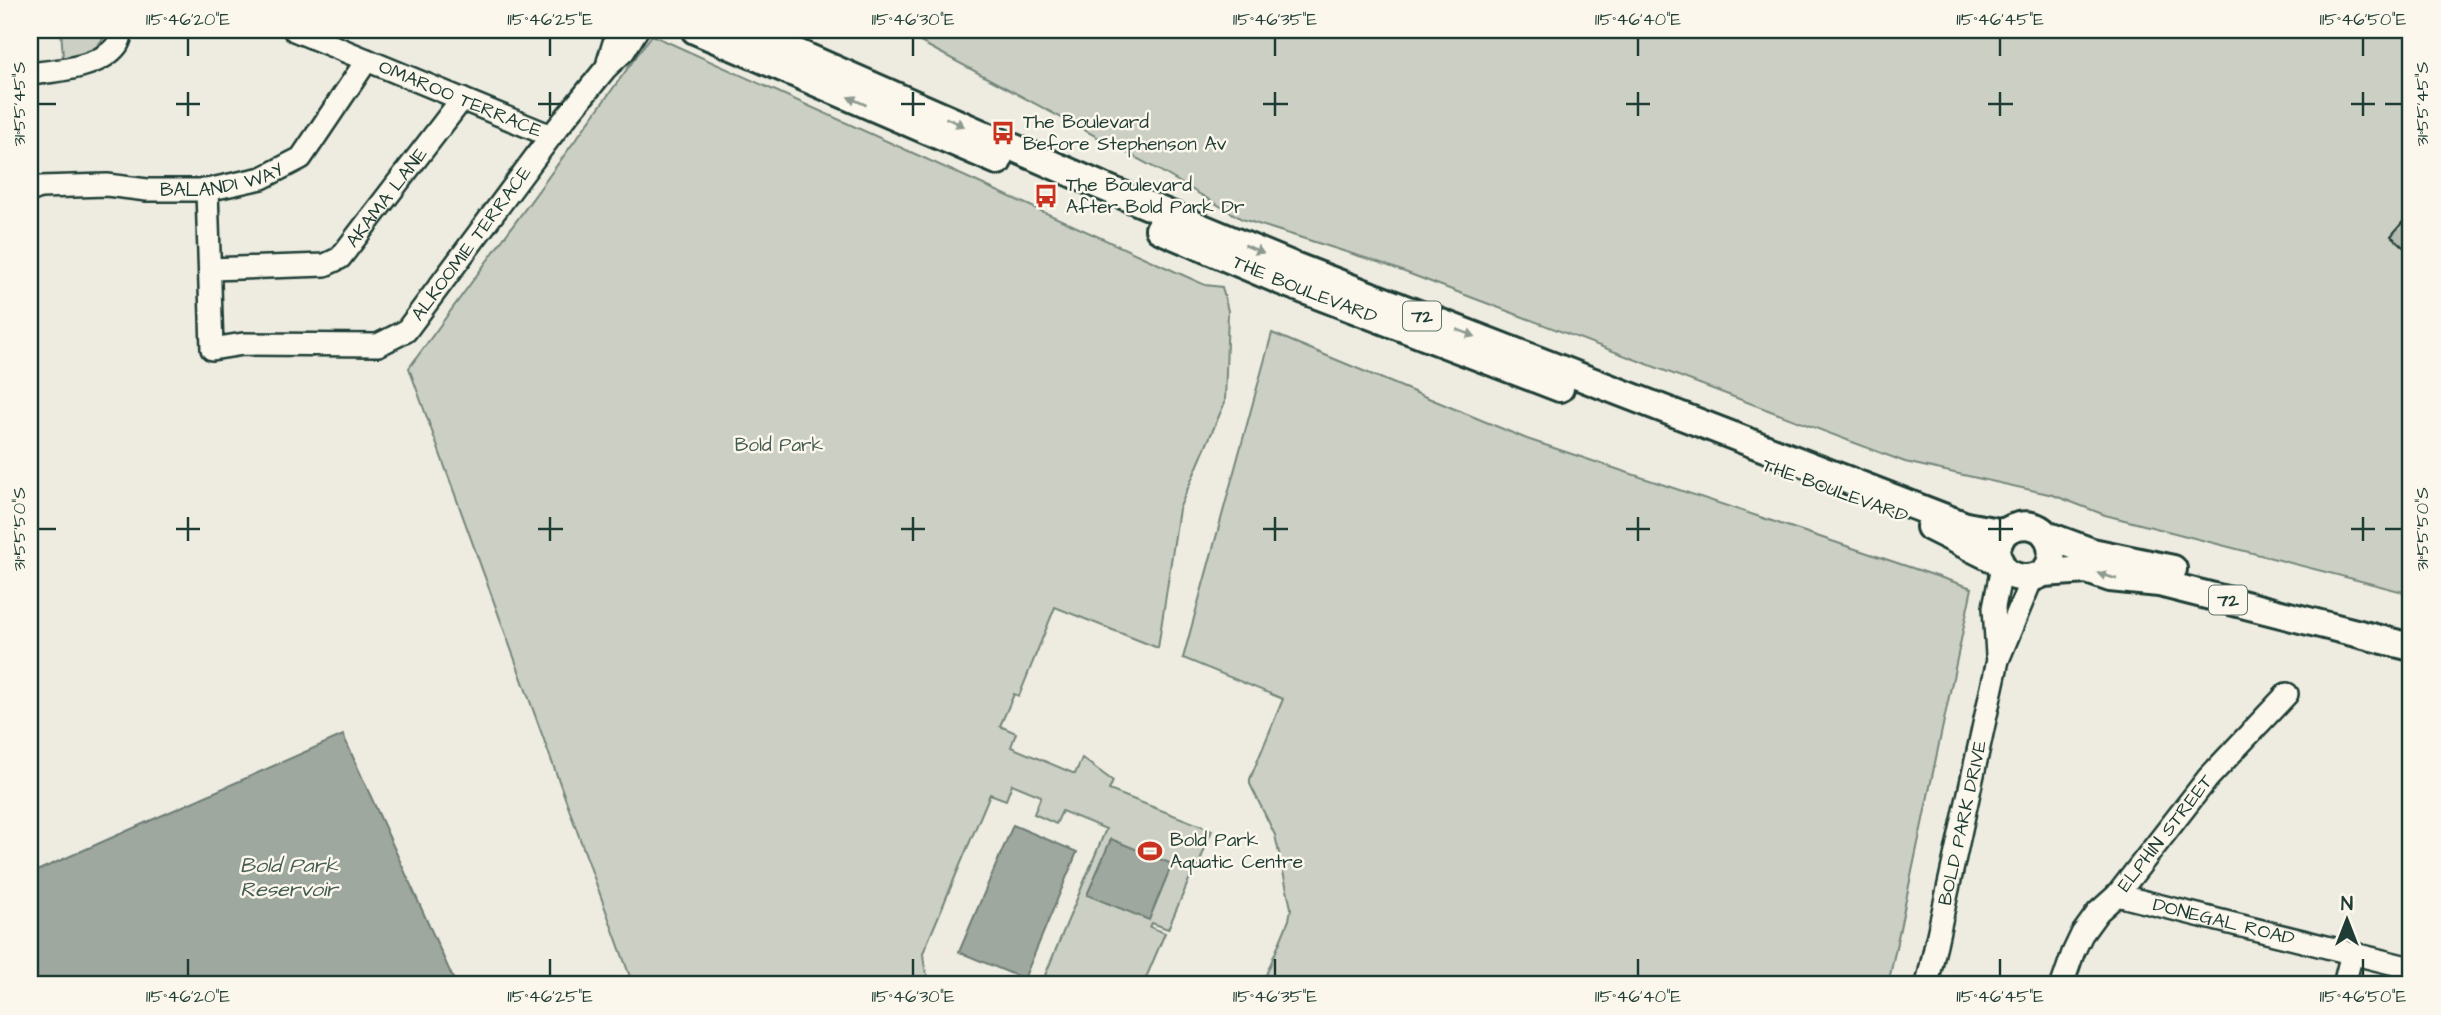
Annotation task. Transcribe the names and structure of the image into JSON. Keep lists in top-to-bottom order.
{
  "streets": {
    "main road": ["THE BOULEVARD", "72"],
    "street": [
      "OMAROO TERRACE",
      "BALANDI WAY",
      "AKAMA LANE",
      "ALKOOMIE TERRACE",
      "BOLD PARK DRIVE",
      "ELPHIN STREET",
      "DONEGAL ROAD"
    ]
  },
  "crossings": [
    ["OMAROO TERRACE", "BALANDI WAY"],
    ["OMAROO TERRACE", "AKAMA LANE"],
    ["OMAROO TERRACE", "ALKOOMIE TERRACE"],
    ["AKAMA LANE", "ALKOOMIE TERRACE"],
    ["THE BOULEVARD", "BOLD PARK DRIVE"],
    ["ELPHIN STREET", "DONEGAL ROAD"]
  ],
  "water": ["Bold Park Reservoir"],
  "parks": ["Bold Park"],
  "places": {
    "bus stop": ["The Boulevard Before Stephenson Av", "The Boulevard After Bold Park Dr"],
    "sports": ["Bold Park Aquatic Centre"]
  },
  "north": "top",
  "coordinates": [
    "115°46'20\"E",
    "115°46'25\"E",
    "115°46'30\"E",
    "115°46'35\"E",
    "115°46'40\"E",
    "115°46'45\"E",
    "115°46'50\"E",
    "31°55'45\"S",
    "31°55'50\"S"
  ]
}
